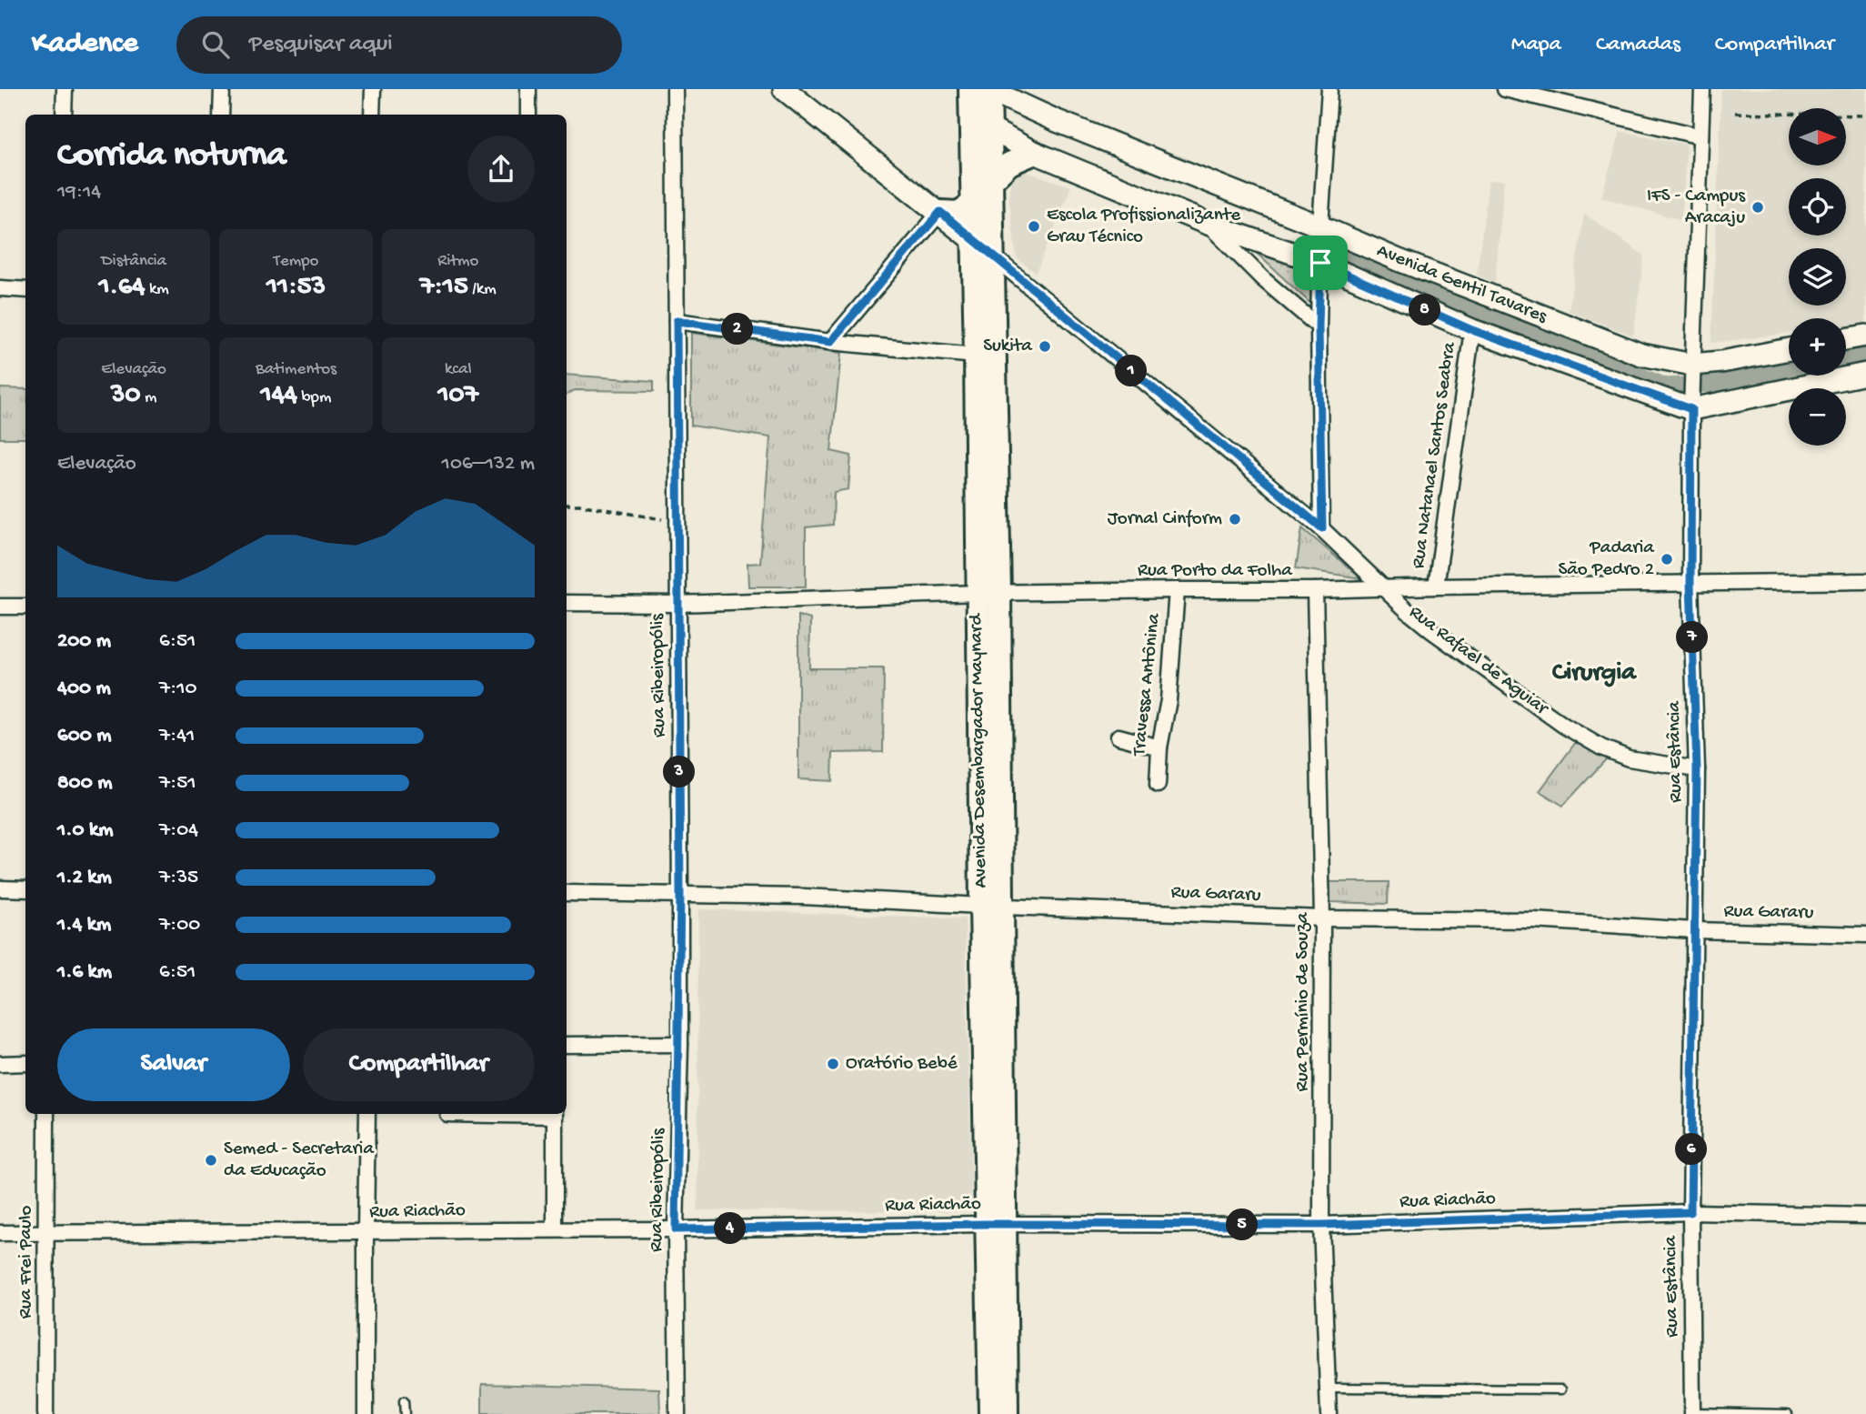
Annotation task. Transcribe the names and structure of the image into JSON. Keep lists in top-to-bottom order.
{
  "streets": {
    "main road": ["Avenida Gentil Tavares", "Avenida Desembargador Maynard"],
    "street": [
      "Rua Natanael Santos Seabra",
      "Rua Porto da Folha",
      "Rua Rafael de Aguiar",
      "Rua Ribeiropólis",
      "Travessa Antônina",
      "Rua Estância",
      "Rua Gararu",
      "Rua Permínio de Souza",
      "Rua Riachão",
      "Rua Frei Paulo"
    ]
  },
  "crossings": [
    ["Avenida Gentil Tavares", "Rua Natanael Santos Seabra"],
    ["Avenida Gentil Tavares", "Avenida Desembargador Maynard"],
    ["Avenida Gentil Tavares", "Rua Estância"],
    ["Rua Natanael Santos Seabra", "Rua Porto da Folha"],
    ["Rua Porto da Folha", "Rua Rafael de Aguiar"],
    ["Rua Porto da Folha", "Rua Ribeiropólis"],
    ["Rua Porto da Folha", "Travessa Antônina"],
    ["Rua Porto da Folha", "Avenida Desembargador Maynard"],
    ["Rua Porto da Folha", "Rua Estância"],
    ["Rua Porto da Folha", "Rua Permínio de Souza"],
    ["Rua Rafael de Aguiar", "Avenida Desembargador Maynard"],
    ["Rua Rafael de Aguiar", "Rua Estância"],
    ["Rua Ribeiropólis", "Rua Gararu"],
    ["Rua Ribeiropólis", "Rua Riachão"],
    ["Avenida Desembargador Maynard", "Rua Gararu"],
    ["Avenida Desembargador Maynard", "Rua Riachão"],
    ["Rua Estância", "Rua Gararu"],
    ["Rua Estância", "Rua Riachão"],
    ["Rua Gararu", "Rua Permínio de Souza"],
    ["Rua Permínio de Souza", "Rua Riachão"],
    ["Rua Riachão", "Rua Frei Paulo"]
  ],
  "districts": ["Cirurgia"],
  "places": [
    "IFS - Campus Aracaju",
    "Escola Profissionalizante Grau Técnico",
    "Sukita",
    "Jornal Cinform",
    "Padaria São Pedro 2",
    "Oratório Bebé",
    "Semed - Secretaria da Educação"
  ],
  "north": "right",
  "page": {
    "header": "Kadence",
    "search": "Pesquisar aqui",
    "nav": ["Mapa", "Camadas", "Compartilhar"],
    "map_buttons": ["+", "−"],
    "heading": ["Corrida noturna", "19:14"],
    "stats": [
      ["Distância", "1.64 km"],
      ["Tempo", "11:53"],
      ["Ritmo", "7:15 /km"],
      ["Elevação", "30 m"],
      ["Batimentos", "144 bpm"],
      ["kcal", "107"]
    ],
    "pins": [
      "8",
      "2",
      "1",
      "7",
      "3",
      "6",
      "5",
      "4"
    ],
    "chart": ["Elevação", "106–132 m"],
    "list": [
      {
        "name": "200 m",
        "note": "6:51"
      },
      {
        "name": "400 m",
        "note": "7:10"
      },
      {
        "name": "600 m",
        "note": "7:41"
      },
      {
        "name": "800 m",
        "note": "7:51"
      },
      {
        "name": "1.0 km",
        "note": "7:04"
      },
      {
        "name": "1.2 km",
        "note": "7:35"
      },
      {
        "name": "1.4 km",
        "note": "7:00"
      },
      {
        "name": "1.6 km",
        "note": "6:51"
      }
    ],
    "buttons": ["Salvar", "Compartilhar"]
  }
}
